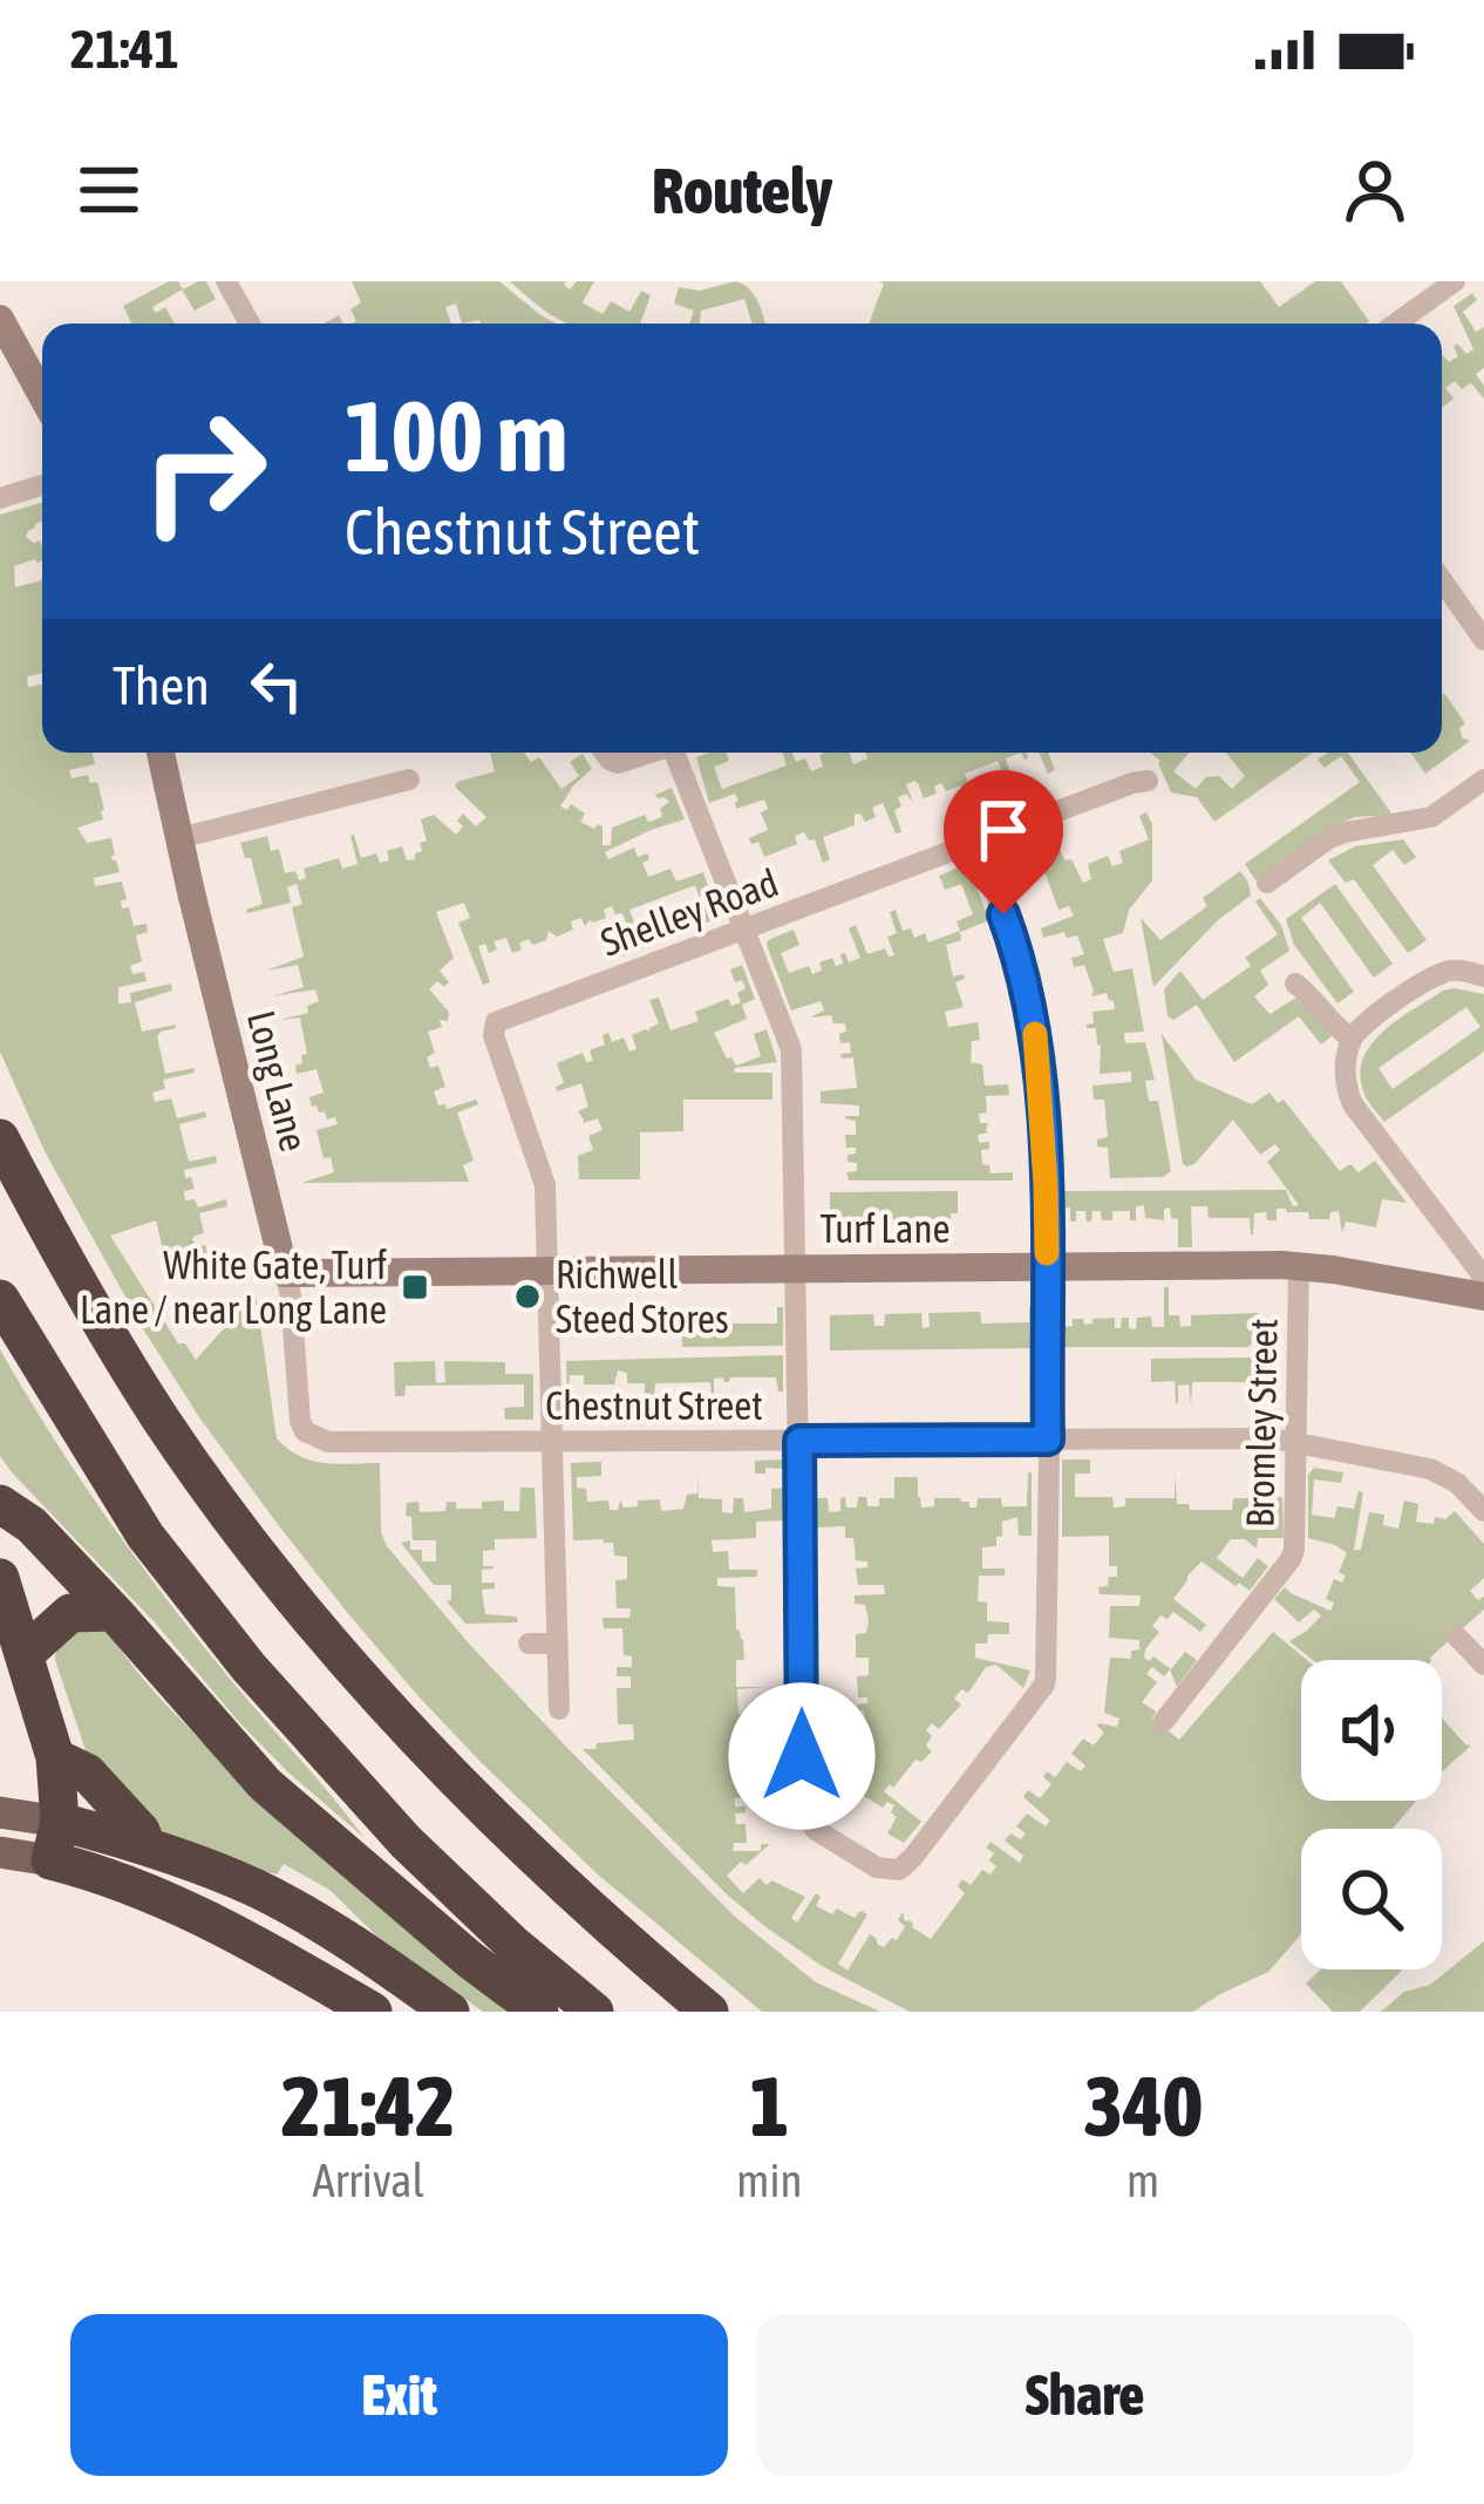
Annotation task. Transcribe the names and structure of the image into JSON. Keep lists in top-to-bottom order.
{
  "streets": {
    "street": [
      "Shelley Road",
      "Long Lane",
      "Turf Lane",
      "Chestnut Street",
      "Bromley Street"
    ]
  },
  "crossings": [
    ["Shelley Road", "Turf Lane"],
    ["Long Lane", "Turf Lane"],
    ["Long Lane", "Chestnut Street"],
    ["Turf Lane", "Bromley Street"],
    ["Chestnut Street", "Bromley Street"]
  ],
  "places": {
    "transit": ["White Gate, Turf Lane / near Long Lane"],
    "other": ["Richwell Steed Stores"]
  },
  "page": {
    "status": "21:41",
    "header": "Routely",
    "turn": ["100 m", "Chestnut Street"],
    "then": "Then",
    "eta": [
      "21:42",
      "Arrival",
      "1",
      "min",
      "340",
      "m"
    ],
    "buttons": ["Exit", "Share"]
  }
}
